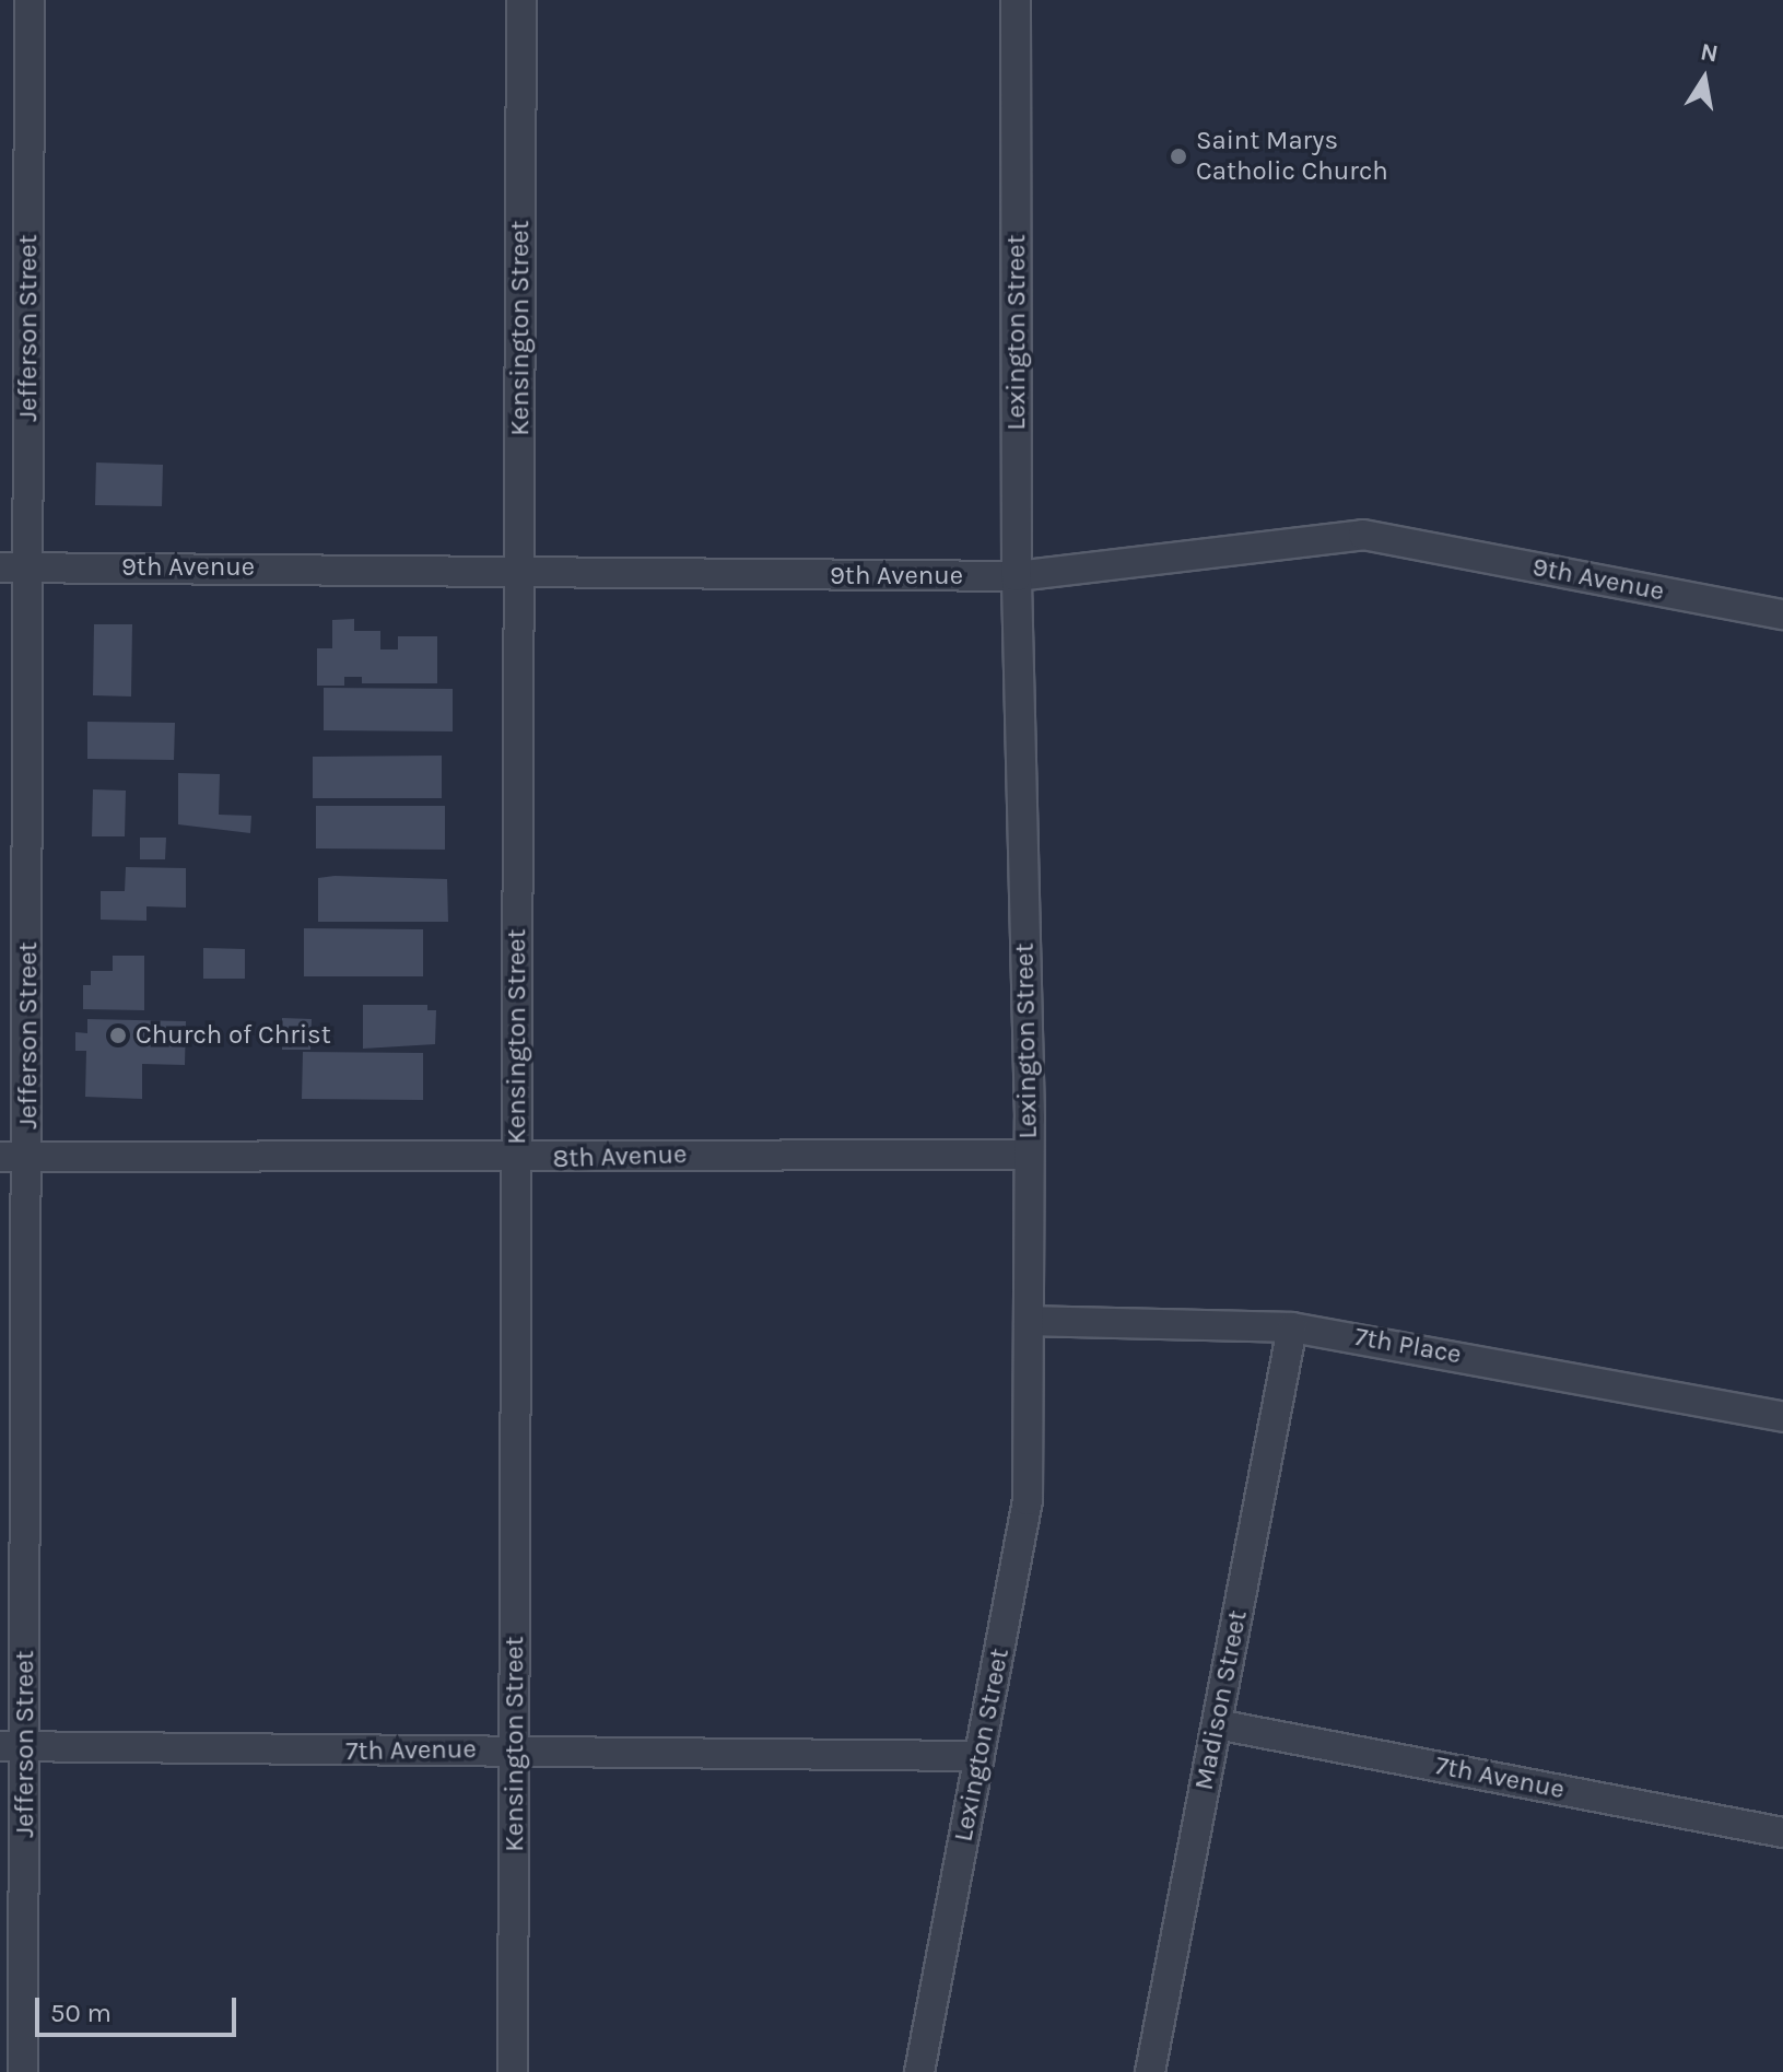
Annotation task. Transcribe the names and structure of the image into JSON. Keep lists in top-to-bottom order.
{
  "streets": {
    "street": [
      "Jefferson Street",
      "Kensington Street",
      "Lexington Street",
      "9th Avenue",
      "8th Avenue",
      "7th Place",
      "Madison Street",
      "7th Avenue"
    ]
  },
  "crossings": [
    ["Jefferson Street", "9th Avenue"],
    ["Jefferson Street", "8th Avenue"],
    ["Jefferson Street", "7th Avenue"],
    ["Kensington Street", "9th Avenue"],
    ["Kensington Street", "8th Avenue"],
    ["Kensington Street", "7th Avenue"],
    ["Lexington Street", "9th Avenue"],
    ["Lexington Street", "8th Avenue"],
    ["Lexington Street", "7th Place"],
    ["Lexington Street", "7th Avenue"],
    ["7th Place", "Madison Street"],
    ["Madison Street", "7th Avenue"]
  ],
  "places": ["Saint Marys Catholic Church", "Church of Christ"],
  "scale_bar": "50 m",
  "north": "top"
}
